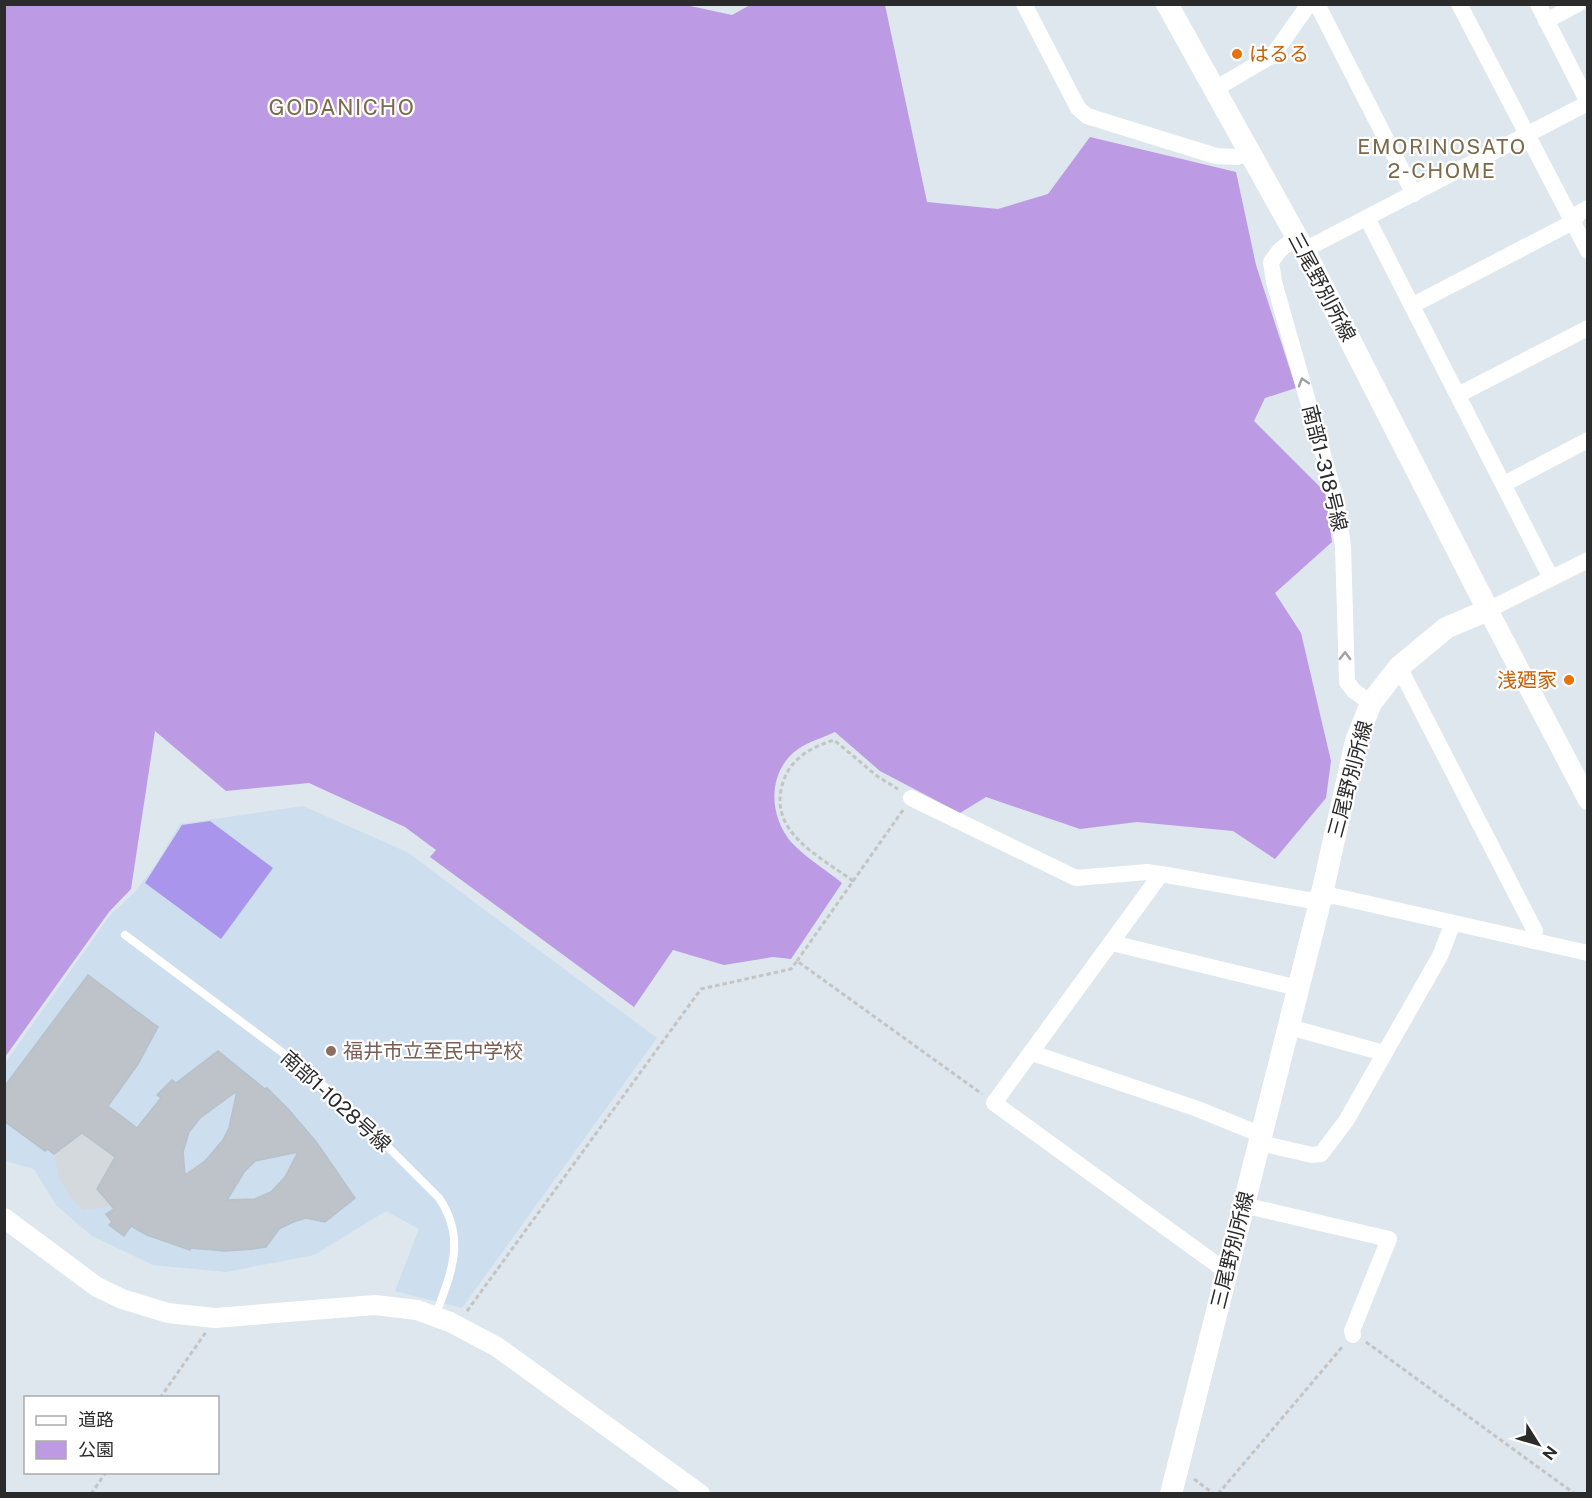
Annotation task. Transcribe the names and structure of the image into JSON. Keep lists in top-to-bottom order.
{
  "streets": {
    "main road": ["三尾野別所線"],
    "street": ["南部1-318号線"],
    "lane": ["南部1-1028号線"]
  },
  "crossings": [
    ["三尾野別所線", "南部1-318号線"]
  ],
  "one_way": ["南部1-318号線"],
  "districts": ["GODANICHO", "EMORINOSATO 2-CHOME"],
  "places": ["はるる", "浅廼家", "福井市立至民中学校"],
  "legend": ["道路", "公園"],
  "north": "bottom right"
}
